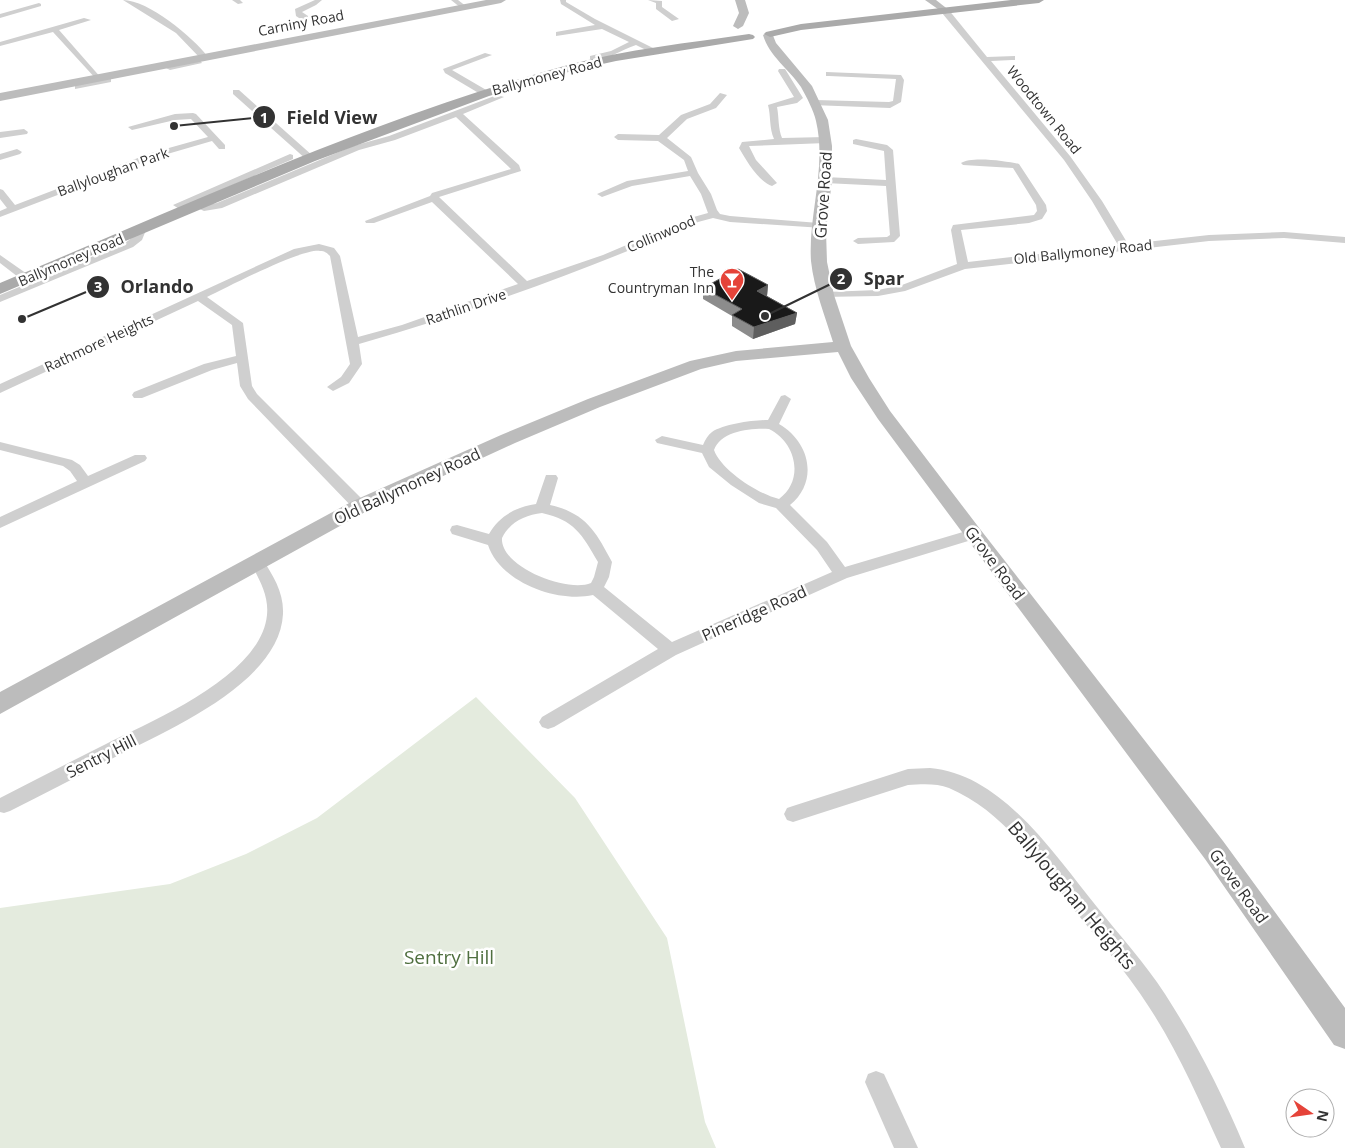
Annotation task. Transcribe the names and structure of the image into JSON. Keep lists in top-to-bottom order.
{
  "streets": {
    "main road": ["Ballymoney Road"],
    "street": [
      "Carniny Road",
      "Woodtown Road",
      "Ballyloughan Park",
      "Grove Road",
      "Collinwood",
      "Old Ballymoney Road",
      "Rathlin Drive",
      "Rathmore Heights",
      "Pineridge Road",
      "Sentry Hill",
      "Ballyloughan Heights"
    ]
  },
  "crossings": [
    ["Ballymoney Road", "Woodtown Road"],
    ["Ballymoney Road", "Grove Road"],
    ["Woodtown Road", "Old Ballymoney Road"],
    ["Grove Road", "Collinwood"],
    ["Grove Road", "Old Ballymoney Road"],
    ["Grove Road", "Pineridge Road"],
    ["Collinwood", "Rathlin Drive"],
    ["Old Ballymoney Road", "Sentry Hill"],
    ["Rathlin Drive", "Rathmore Heights"]
  ],
  "parks": ["Sentry Hill"],
  "places": {
    "other": ["Field View", "Spar", "Orlando"],
    "bar": ["The Countryman Inn"]
  },
  "north": "right"
}
